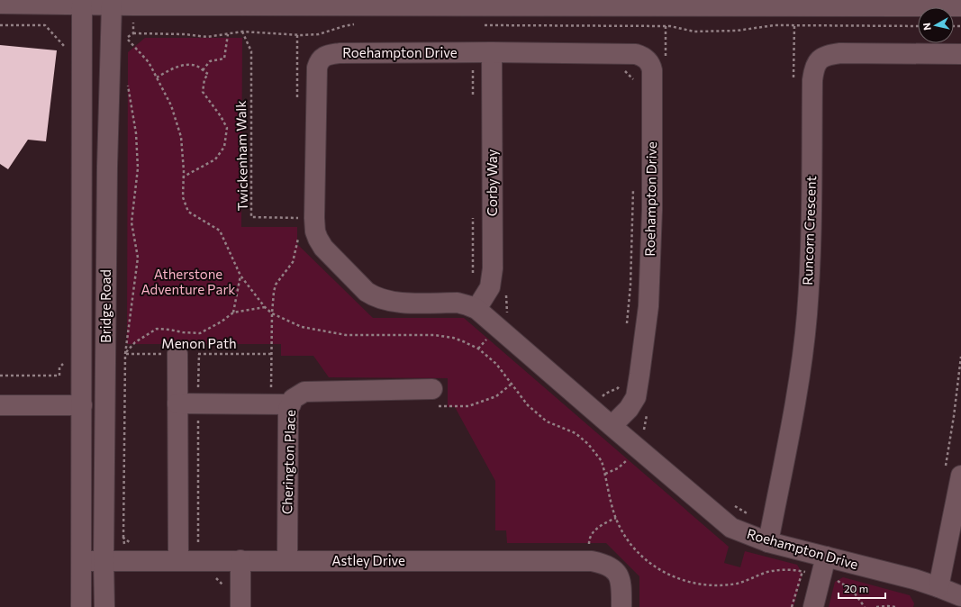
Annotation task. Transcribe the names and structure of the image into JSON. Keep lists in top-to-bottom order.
{
  "streets": {
    "street": [
      "Roehampton Drive",
      "Corby Way",
      "Runcorn Crescent",
      "Bridge Road",
      "Cherington Place",
      "Astley Drive"
    ],
    "path": ["Twickenham Walk", "Menon Path"]
  },
  "crossings": [
    ["Roehampton Drive", "Twickenham Walk"],
    ["Roehampton Drive", "Corby Way"],
    ["Roehampton Drive", "Runcorn Crescent"],
    ["Bridge Road", "Astley Drive"],
    ["Cherington Place", "Astley Drive"]
  ],
  "parks": ["Atherstone Adventure Park"],
  "scale_bar": "20 m",
  "north": "left"
}
